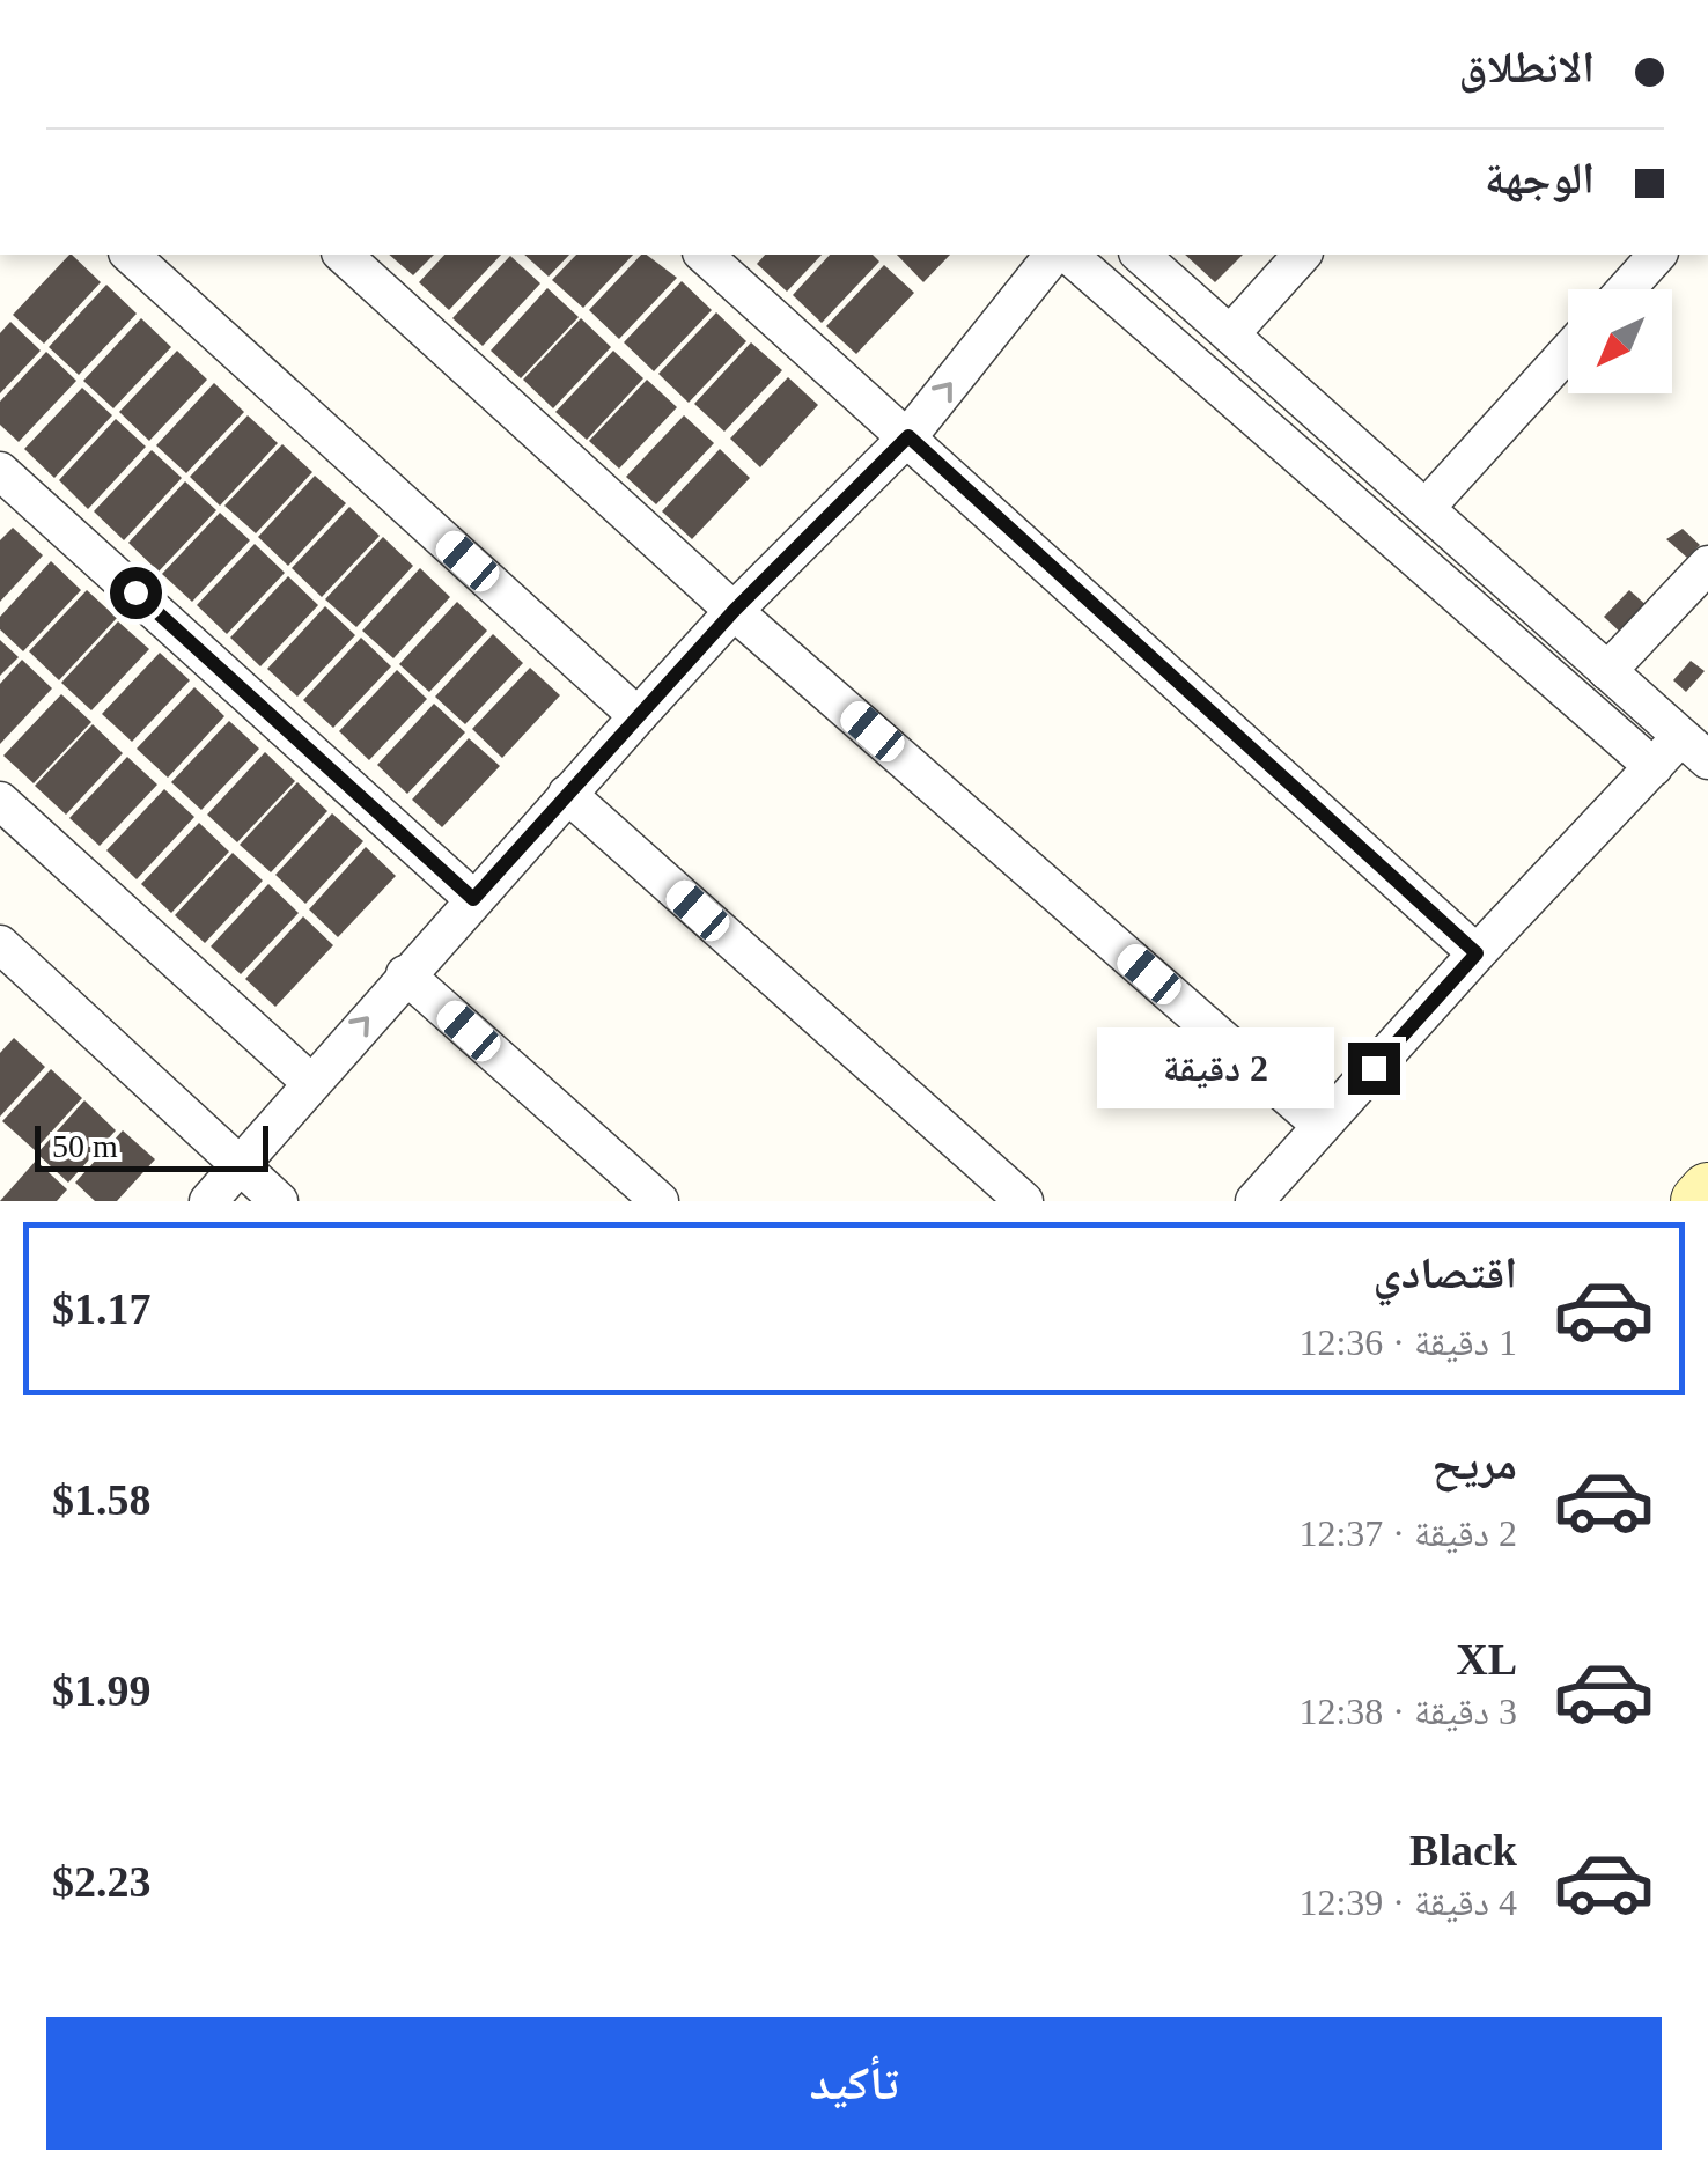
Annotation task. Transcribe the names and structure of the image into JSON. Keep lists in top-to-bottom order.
{
  "scale_bar": "50 m",
  "north": "bottom left",
  "page": {
    "banner": ["الانطلاق", "الوجهة"],
    "bubble": "2 دقيقة",
    "scale": "50 m",
    "list": [
      {
        "name": "اقتصادي",
        "note": "1 دقيقة · 12:36",
        "value": "$1.17"
      },
      {
        "name": "مريح",
        "note": "2 دقيقة · 12:37",
        "value": "$1.58"
      },
      {
        "name": "XL",
        "note": "3 دقيقة · 12:38",
        "value": "$1.99"
      },
      {
        "name": "Black",
        "note": "4 دقيقة · 12:39",
        "value": "$2.23"
      }
    ],
    "buttons": "تأكيد"
  }
}
